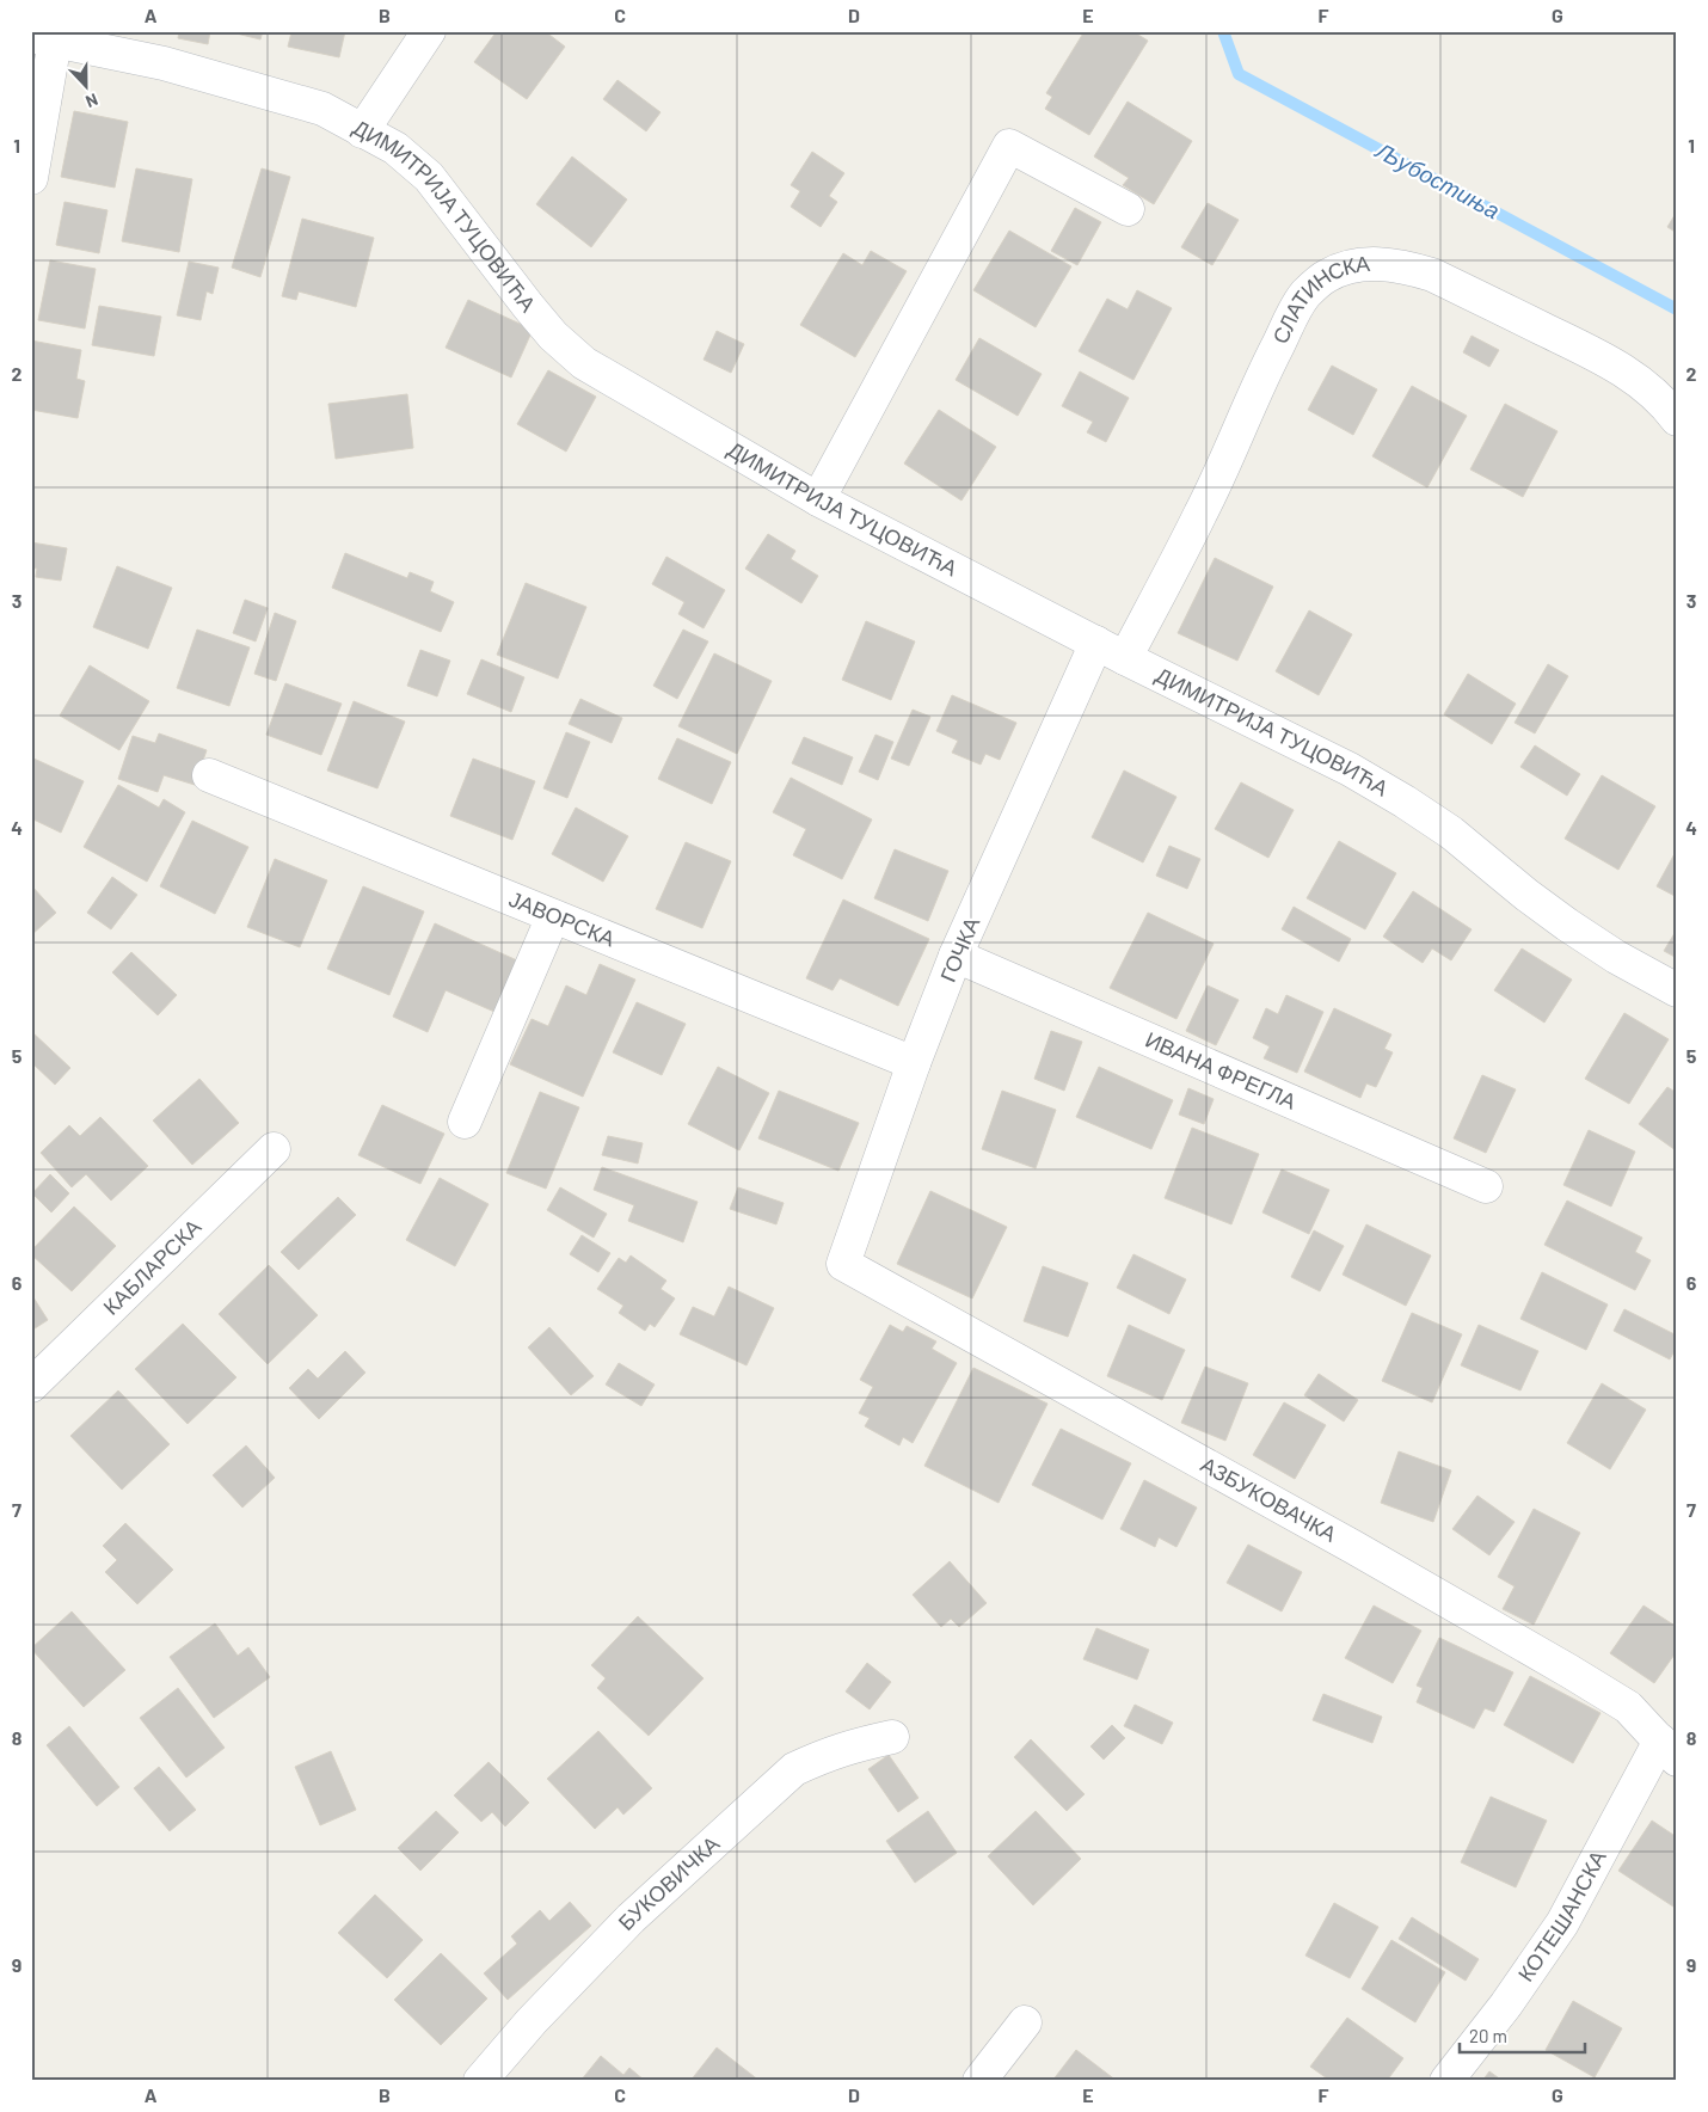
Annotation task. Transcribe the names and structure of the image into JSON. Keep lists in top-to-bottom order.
{
  "streets": {
    "street": [
      "ДИМИТРИЈА ТУЦОВИЋА",
      "СЛАТИНСКА",
      "ЈАВОРСКА",
      "ГОЧКА",
      "ИВАНА ФРЕГЛА",
      "КАБЛАРСКА",
      "АЗБУКОВАЧКА",
      "БУКОВИЧКА",
      "КОТЕШАНСКА"
    ]
  },
  "crossings": [
    ["ДИМИТРИЈА ТУЦОВИЋА", "СЛАТИНСКА"],
    ["ДИМИТРИЈА ТУЦОВИЋА", "ГОЧКА"],
    ["ЈАВОРСКА", "ГОЧКА"],
    ["ГОЧКА", "ИВАНА ФРЕГЛА"],
    ["ГОЧКА", "АЗБУКОВАЧКА"],
    ["АЗБУКОВАЧКА", "КОТЕШАНСКА"]
  ],
  "water": ["Љубостиња"],
  "scale_bar": "20 m",
  "north": "bottom",
  "grid": {
    "columns": [
      "A",
      "B",
      "C",
      "D",
      "E",
      "F",
      "G"
    ],
    "rows": [
      "1",
      "2",
      "3",
      "4",
      "5",
      "6",
      "7",
      "8",
      "9"
    ]
  }
}
